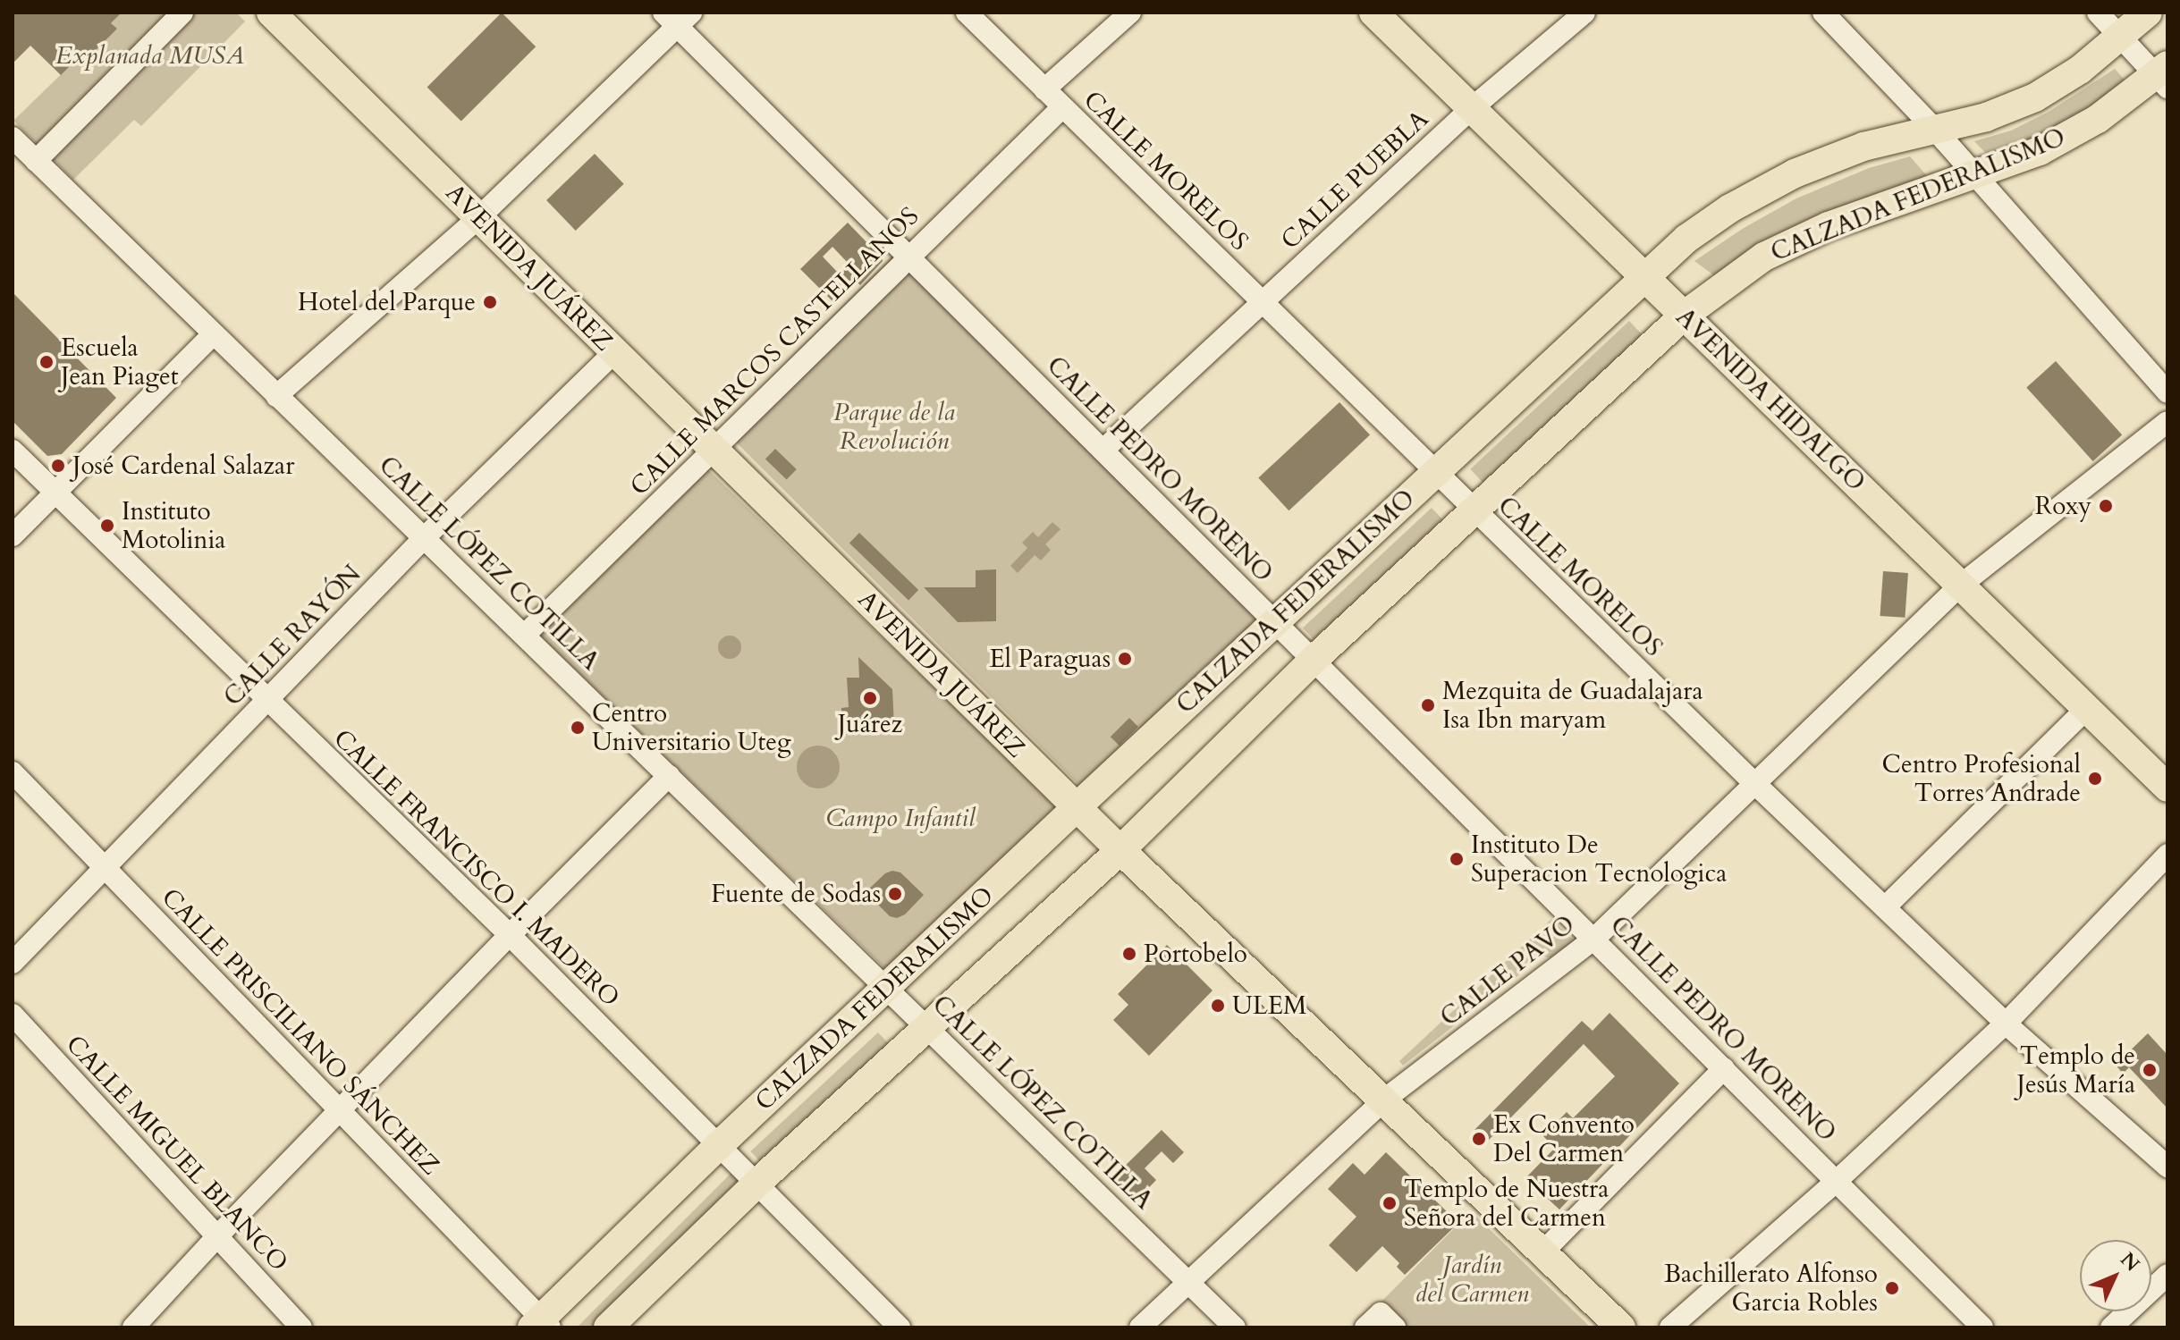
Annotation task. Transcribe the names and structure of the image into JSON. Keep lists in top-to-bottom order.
{
  "streets": {
    "main road": ["CALZADA FEDERALISMO", "AVENIDA JUÁREZ", "AVENIDA HIDALGO"],
    "street": [
      "CALLE MORELOS",
      "CALLE PUEBLA",
      "CALLE MARCOS CASTELLANOS",
      "CALLE PEDRO MORENO",
      "CALLE LÓPEZ COTILLA",
      "CALLE RAYÓN",
      "CALLE FRANCISCO I. MADERO",
      "CALLE PAVO",
      "CALLE PRISCILIANO SÁNCHEZ",
      "CALLE MIGUEL BLANCO"
    ]
  },
  "crossings": [
    ["CALLE MORELOS", "CALLE PUEBLA"],
    ["CALLE MORELOS", "CALZADA FEDERALISMO"],
    ["CALLE MORELOS", "CALLE MARCOS CASTELLANOS"],
    ["CALLE MORELOS", "CALLE PAVO"],
    ["CALLE PUEBLA", "AVENIDA HIDALGO"],
    ["CALLE PUEBLA", "CALLE PEDRO MORENO"],
    ["CALZADA FEDERALISMO", "AVENIDA JUÁREZ"],
    ["CALZADA FEDERALISMO", "AVENIDA HIDALGO"],
    ["CALZADA FEDERALISMO", "CALLE PEDRO MORENO"],
    ["CALZADA FEDERALISMO", "CALLE LÓPEZ COTILLA"],
    ["CALZADA FEDERALISMO", "CALLE FRANCISCO I. MADERO"],
    ["CALZADA FEDERALISMO", "CALLE PRISCILIANO SÁNCHEZ"],
    ["AVENIDA JUÁREZ", "CALLE MARCOS CASTELLANOS"],
    ["AVENIDA JUÁREZ", "CALLE RAYÓN"],
    ["AVENIDA JUÁREZ", "CALLE PAVO"],
    ["CALLE MARCOS CASTELLANOS", "CALLE PEDRO MORENO"],
    ["CALLE MARCOS CASTELLANOS", "CALLE LÓPEZ COTILLA"],
    ["AVENIDA HIDALGO", "CALLE PAVO"],
    ["CALLE PEDRO MORENO", "CALLE PAVO"],
    ["CALLE LÓPEZ COTILLA", "CALLE RAYÓN"],
    ["CALLE LÓPEZ COTILLA", "CALLE PAVO"],
    ["CALLE RAYÓN", "CALLE FRANCISCO I. MADERO"],
    ["CALLE RAYÓN", "CALLE PRISCILIANO SÁNCHEZ"]
  ],
  "parks": [
    "Explanada MUSA",
    "Parque de la Revolución",
    "Campo Infantil",
    "Jardín del Carmen"
  ],
  "places": [
    "Hotel del Parque",
    "Escuela Jean Piaget",
    "José Cardenal Salazar",
    "Roxy",
    "Instituto Motolinia",
    "El Paraguas",
    "Juárez",
    "Mezquita de Guadalajara Isa Ibn maryam",
    "Centro Universitario Uteg",
    "Centro Profesional Torres Andrade",
    "Instituto De Superacion Tecnologica",
    "Fuente de Sodas",
    "Portobelo",
    "ULEM",
    "Templo de Jesús María",
    "Ex Convento Del Carmen",
    "Templo de Nuestra Señora del Carmen",
    "Bachillerato Alfonso Garcia Robles"
  ],
  "north": "top right"
}
